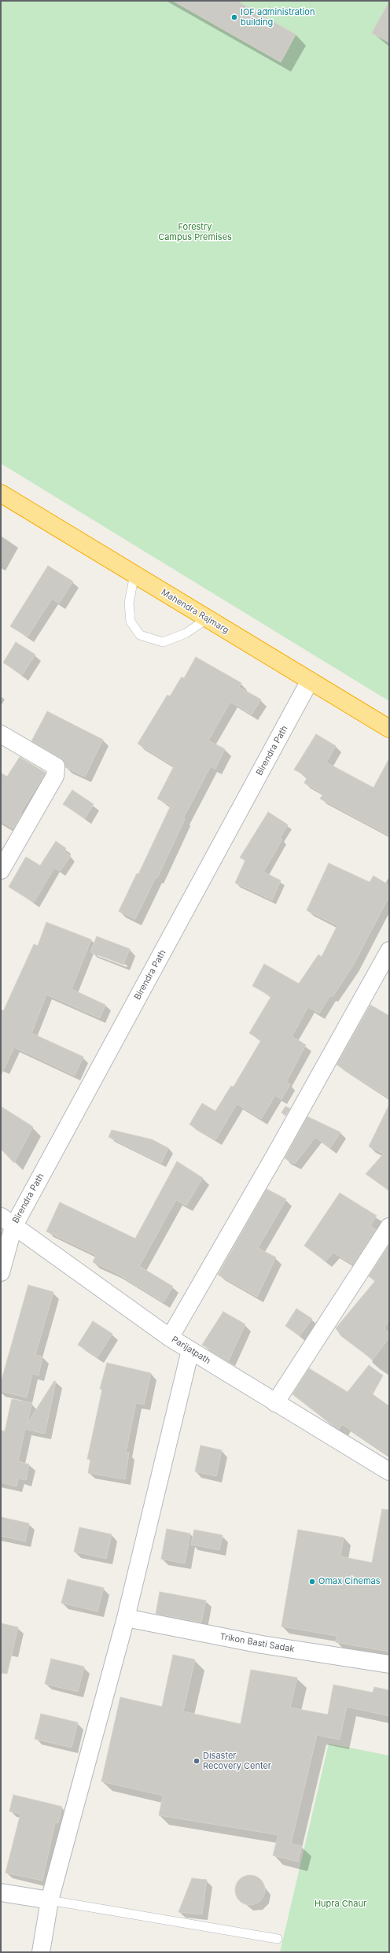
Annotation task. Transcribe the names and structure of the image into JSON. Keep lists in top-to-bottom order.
{
  "streets": {
    "highway": ["Mahendra Rajmarg"],
    "street": ["Birendra Path", "Parijatpath", "Trikon Basti Sadak"]
  },
  "crossings": [
    ["Mahendra Rajmarg", "Birendra Path"],
    ["Birendra Path", "Parijatpath"]
  ],
  "parks": ["Forestry Campus Premises", "Hupra Chaur"],
  "places": ["IOF administration building", "Omax Cinemas", "Disaster Recovery Center"]
}
